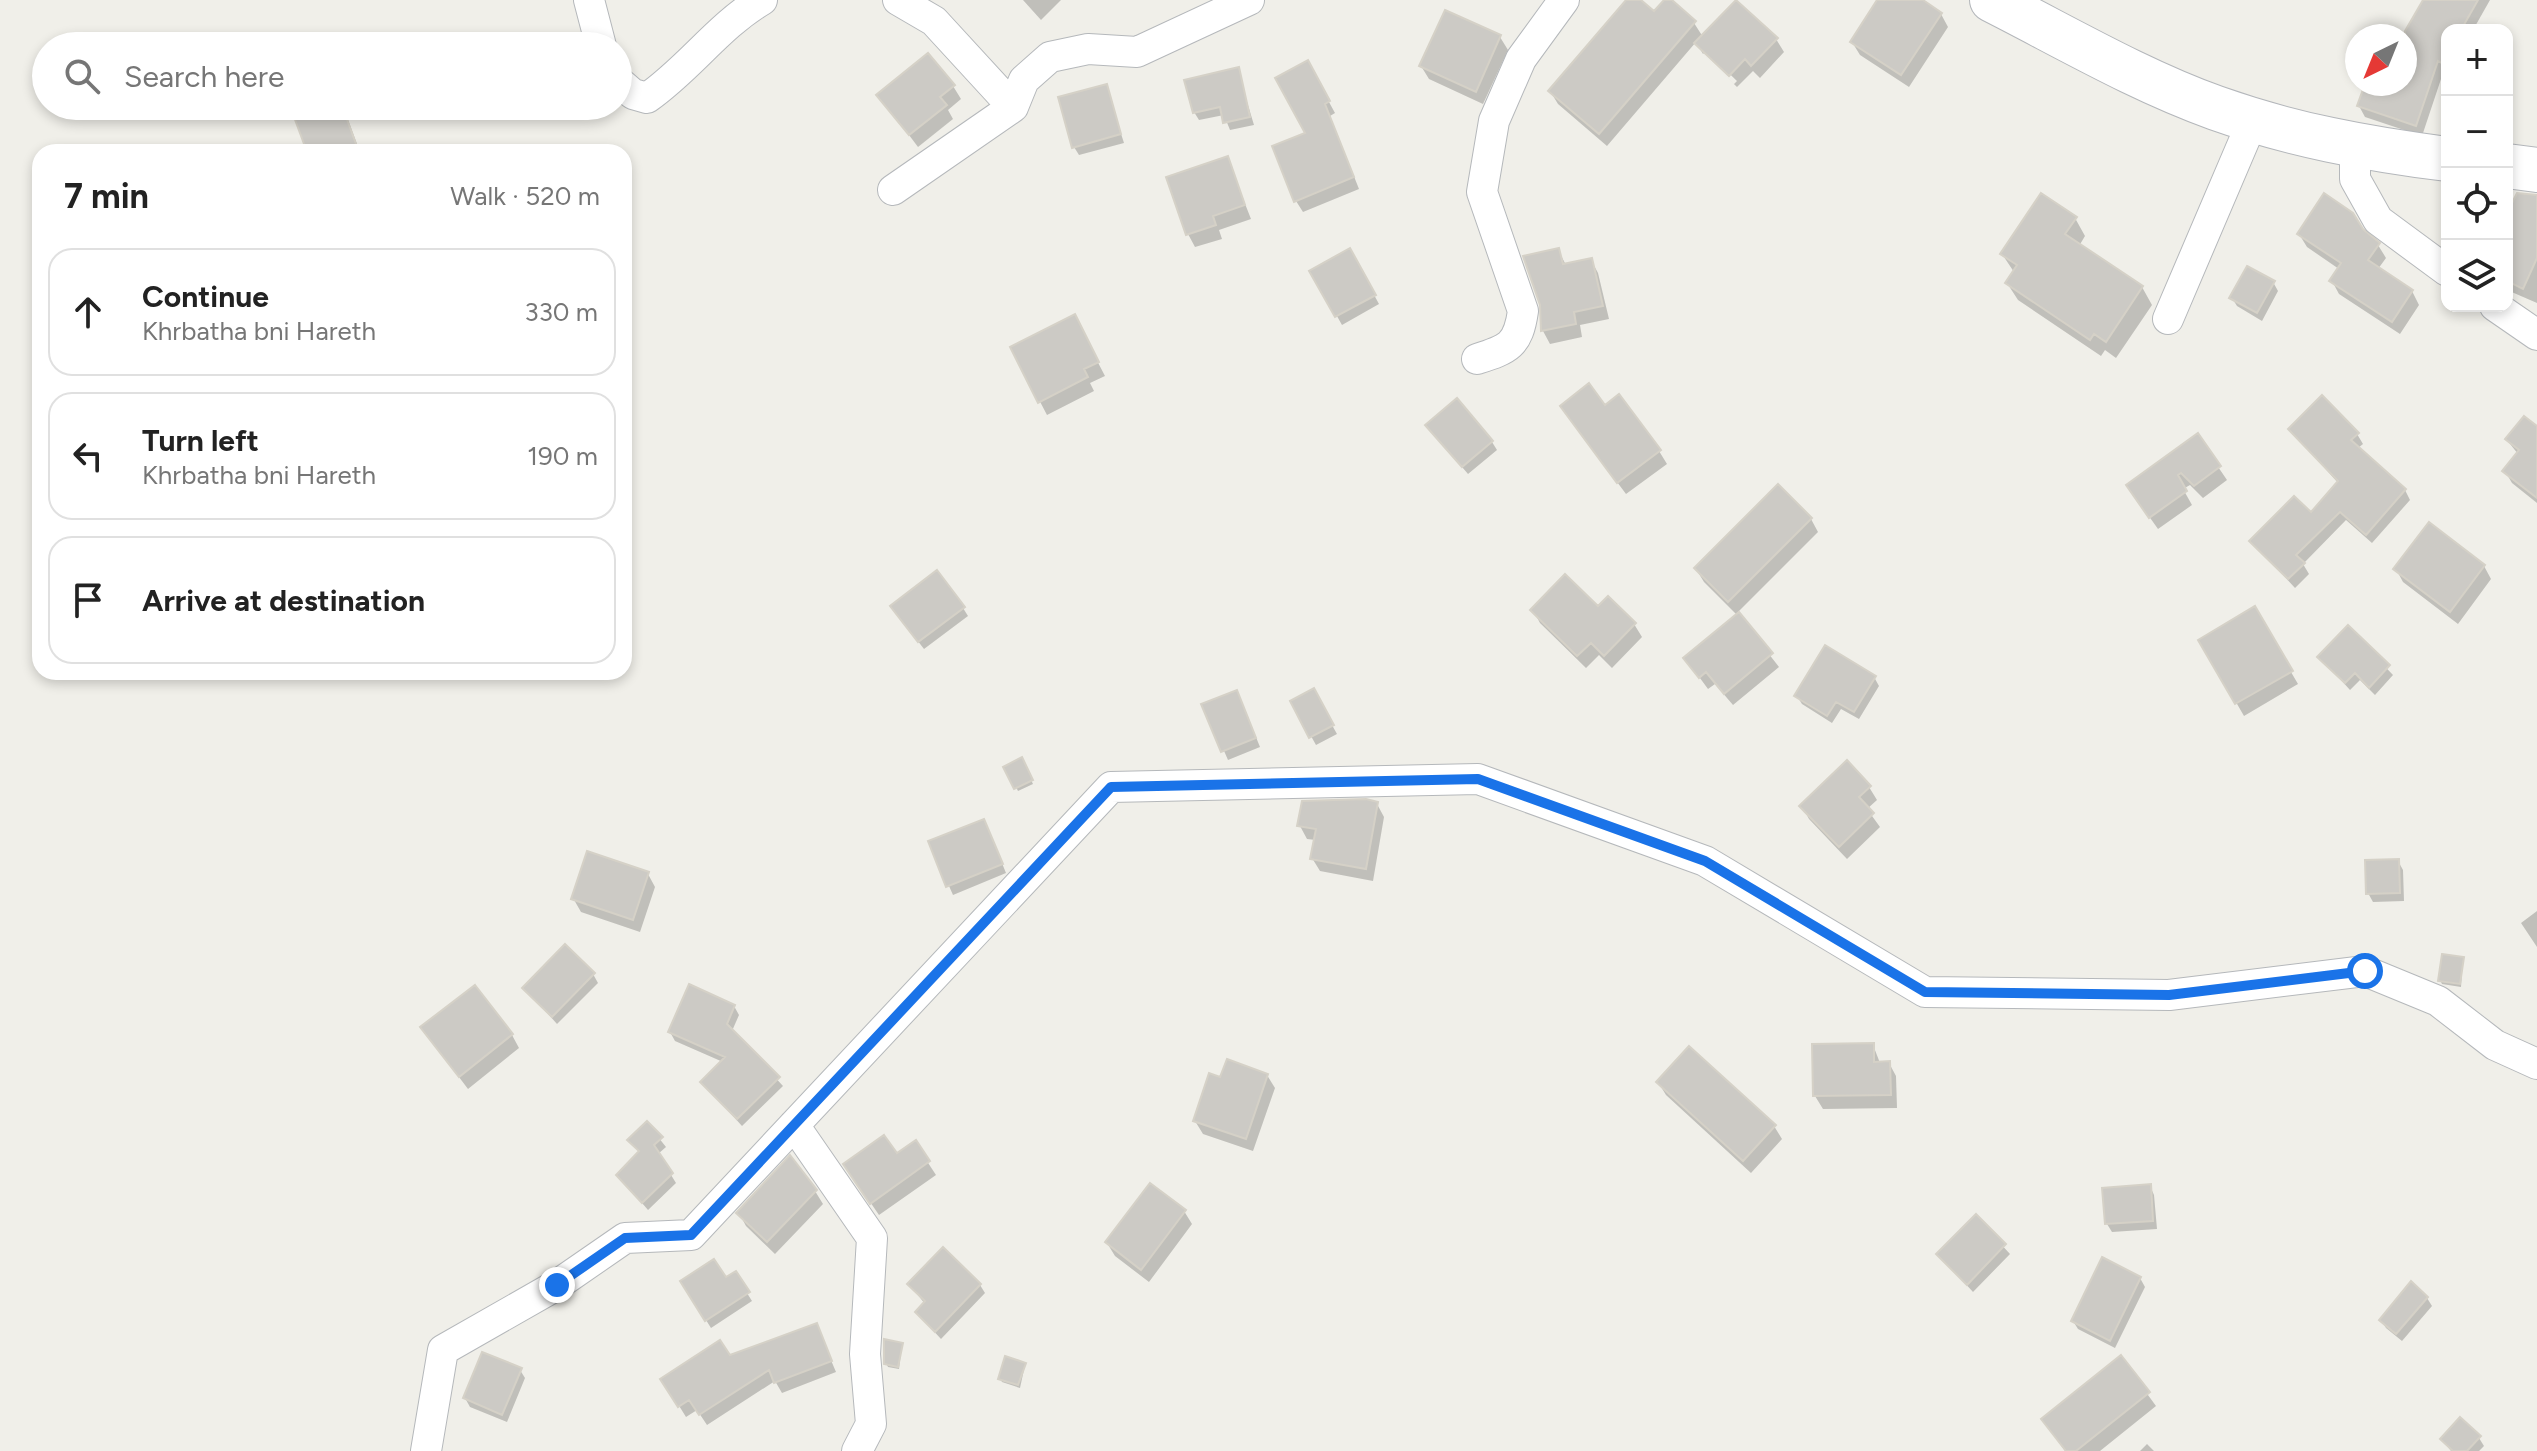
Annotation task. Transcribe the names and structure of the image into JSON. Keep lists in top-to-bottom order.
{
  "north": "bottom left",
  "page": {
    "map_buttons": ["+", "−"],
    "search": "Search here",
    "heading": ["7 min", "Walk · 520 m"],
    "list": [
      ["Continue", "Khrbatha bni Hareth", "330 m"],
      ["Turn left", "Khrbatha bni Hareth", "190 m"],
      "Arrive at destination"
    ]
  }
}
